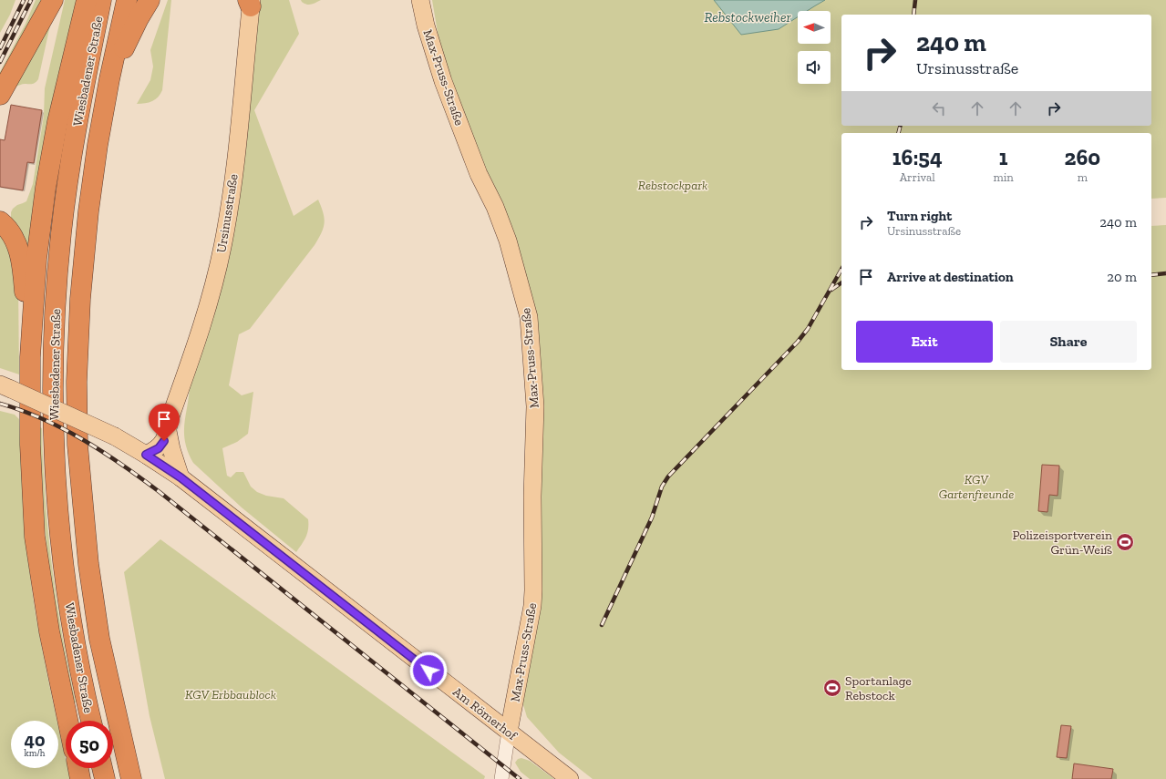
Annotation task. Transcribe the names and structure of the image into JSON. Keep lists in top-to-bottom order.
{
  "streets": {
    "highway": ["Wiesbadener Straße"],
    "main road": ["Max-Pruss-Straße", "Ursinusstraße", "Am Römerhof"]
  },
  "crossings": [
    ["Max-Pruss-Straße", "Am Römerhof"],
    ["Ursinusstraße", "Am Römerhof"]
  ],
  "water": ["Rebstockweiher"],
  "parks": ["Rebstockpark", "KGV Gartenfreunde", "KGV Erbbaublock"],
  "places": {
    "sports": ["Polizeisportverein Grün-Weiß", "Sportanlage Rebstock"]
  },
  "north": "left",
  "page": {
    "turn": ["240 m", "Ursinusstraße"],
    "eta": [
      "16:54",
      "Arrival",
      "1",
      "min",
      "260",
      "m"
    ],
    "list": [
      {
        "name": "Turn right",
        "note": "Ursinusstraße",
        "value": "240 m"
      },
      {
        "name": "Arrive at destination",
        "value": "20 m"
      }
    ],
    "buttons": ["Exit", "Share"],
    "speed": "40 km/h",
    "limit": "50"
  }
}
